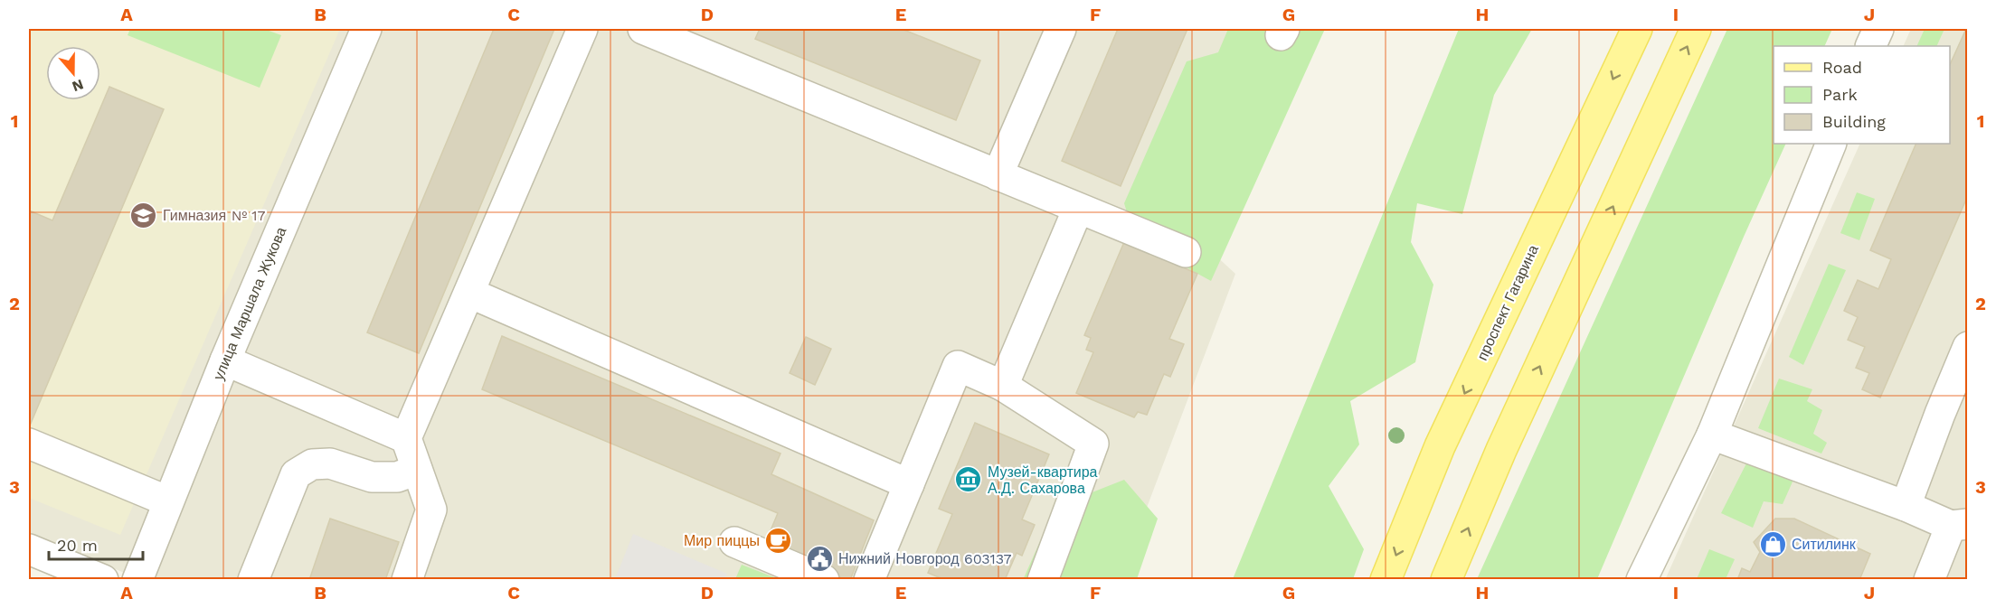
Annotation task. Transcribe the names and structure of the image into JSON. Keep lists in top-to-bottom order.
{
  "streets": {
    "main road": ["проспект Гагарина"],
    "street": ["улица Маршала Жукова"]
  },
  "places": {
    "school or university": ["Гимназия № 17"],
    "museum": ["Музей-квартира А.Д. Сахарова"],
    "cafe": ["Мир пиццы"],
    "shop": ["Ситилинк"],
    "public building": ["Нижний Новгород 603137"]
  },
  "legend": ["Road", "Park", "Building"],
  "scale_bar": "20 m",
  "north": "bottom",
  "grid": {
    "columns": [
      "A",
      "B",
      "C",
      "D",
      "E",
      "F",
      "G",
      "H",
      "I",
      "J"
    ],
    "rows": ["1", "2", "3"]
  }
}
